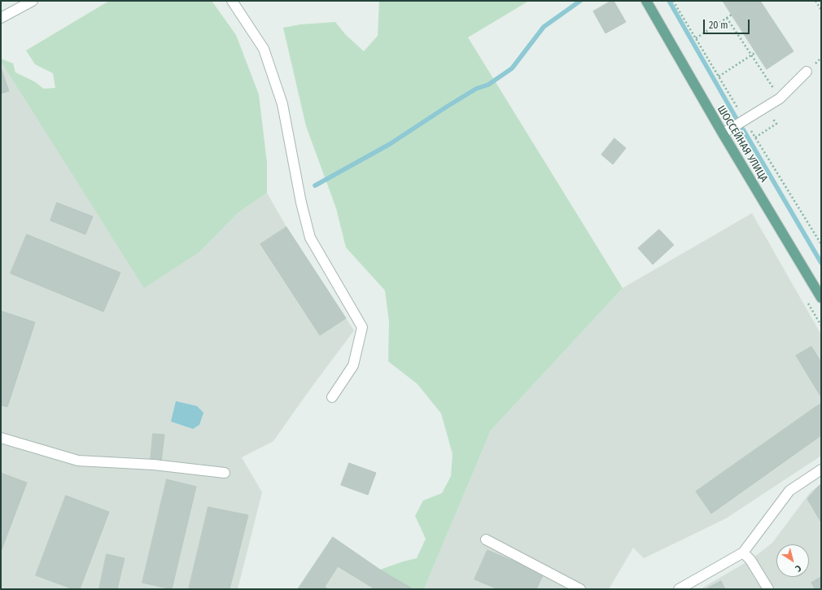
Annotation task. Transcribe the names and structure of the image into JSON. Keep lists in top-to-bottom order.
{
  "streets": {
    "main road": ["ШОССЕЙНАЯ УЛИЦА"]
  },
  "scale_bar": "20 m",
  "north": "bottom right"
}
